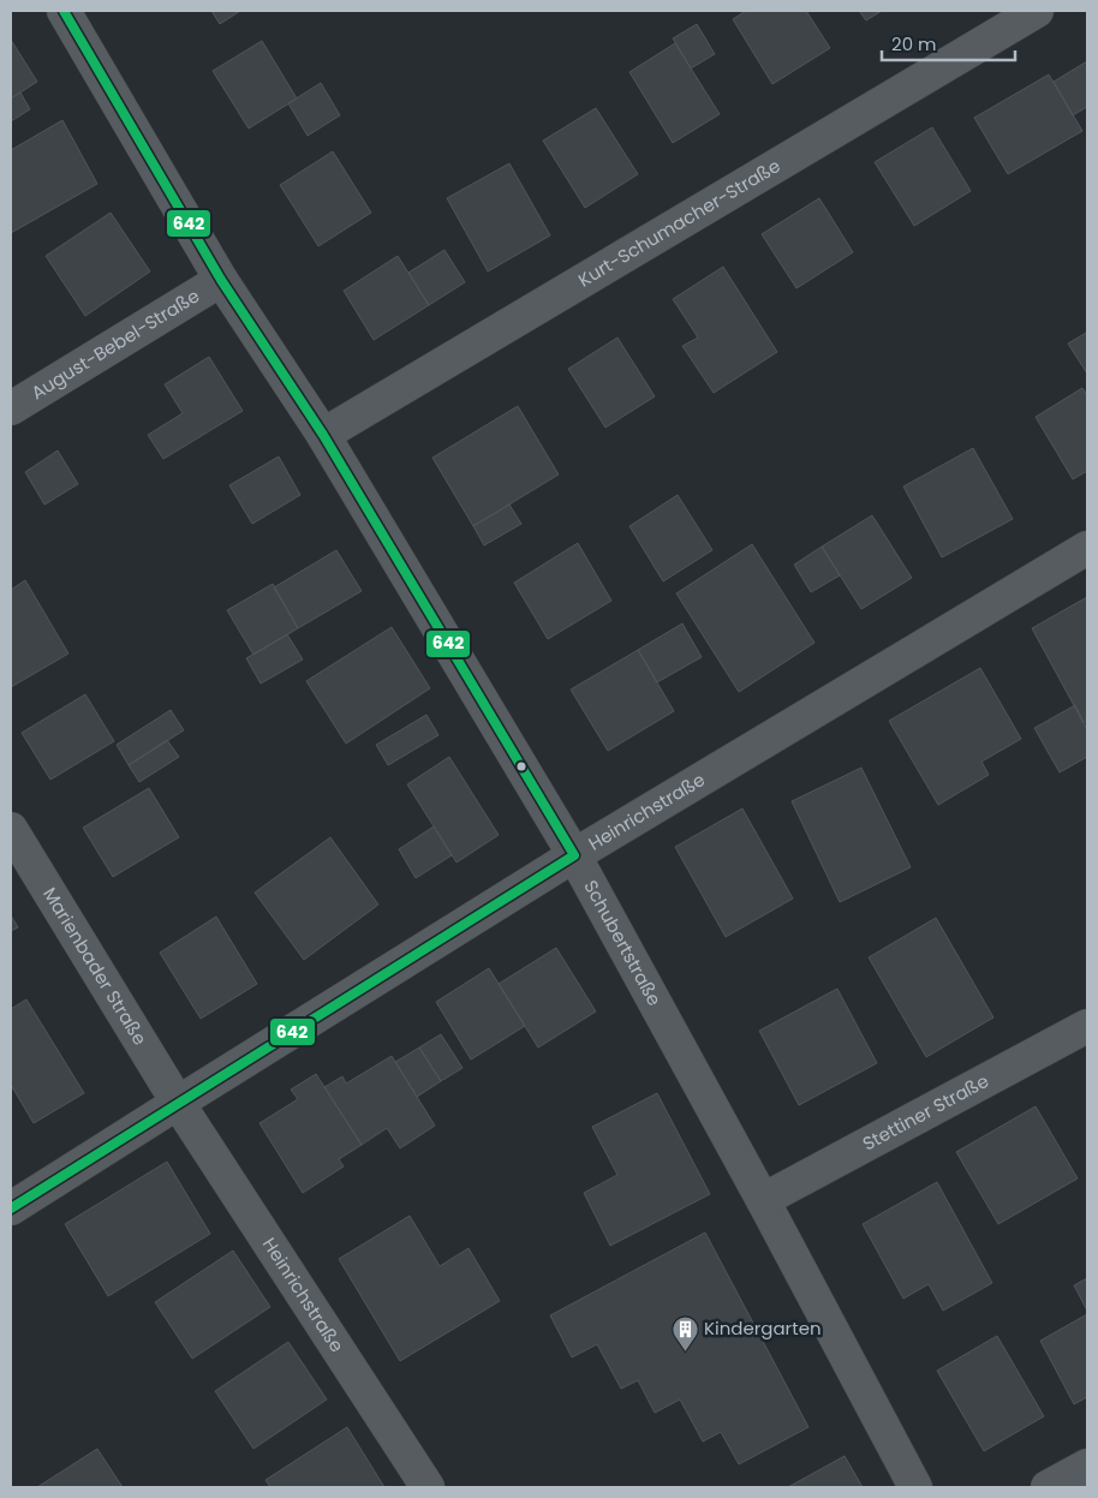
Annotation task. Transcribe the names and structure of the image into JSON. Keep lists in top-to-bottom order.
{
  "streets": {
    "street": [
      "Kurt-Schumacher-Straße",
      "August-Bebel-Straße",
      "Heinrichstraße",
      "Schubertstraße",
      "Marienbader Straße",
      "Stettiner Straße"
    ]
  },
  "crossings": [
    ["Kurt-Schumacher-Straße", "Schubertstraße"],
    ["August-Bebel-Straße", "Schubertstraße"],
    ["Heinrichstraße", "Schubertstraße"],
    ["Heinrichstraße", "Marienbader Straße"],
    ["Schubertstraße", "Stettiner Straße"]
  ],
  "places": {
    "building": ["Kindergarten"]
  },
  "lines": ["transit line 642"],
  "scale_bar": "20 m"
}
